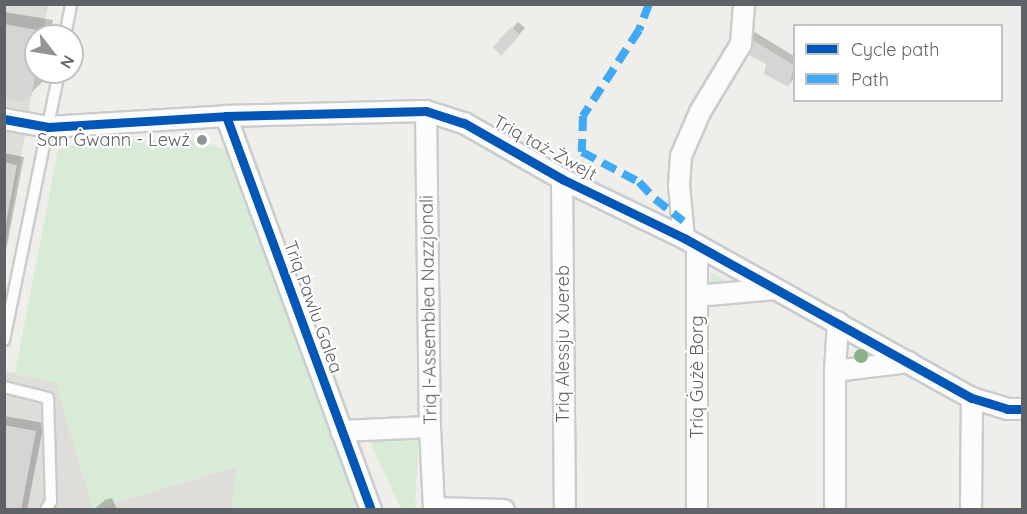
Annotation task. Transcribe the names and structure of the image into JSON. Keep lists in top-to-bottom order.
{
  "streets": {
    "street": [
      "Triq taż-Żwejt",
      "Triq Pawlu Galea",
      "Triq l-Assemblea Nazzjonali",
      "Triq Alessju Xuereb",
      "Triq Ġużè Borg"
    ]
  },
  "crossings": [
    ["Triq taż-Żwejt", "Triq Pawlu Galea"],
    ["Triq taż-Żwejt", "Triq l-Assemblea Nazzjonali"],
    ["Triq taż-Żwejt", "Triq Alessju Xuereb"],
    ["Triq taż-Żwejt", "Triq Ġużè Borg"]
  ],
  "places": ["San Ġwann - Lewż"],
  "legend": ["Cycle path", "Path"],
  "north": "bottom right"
}
